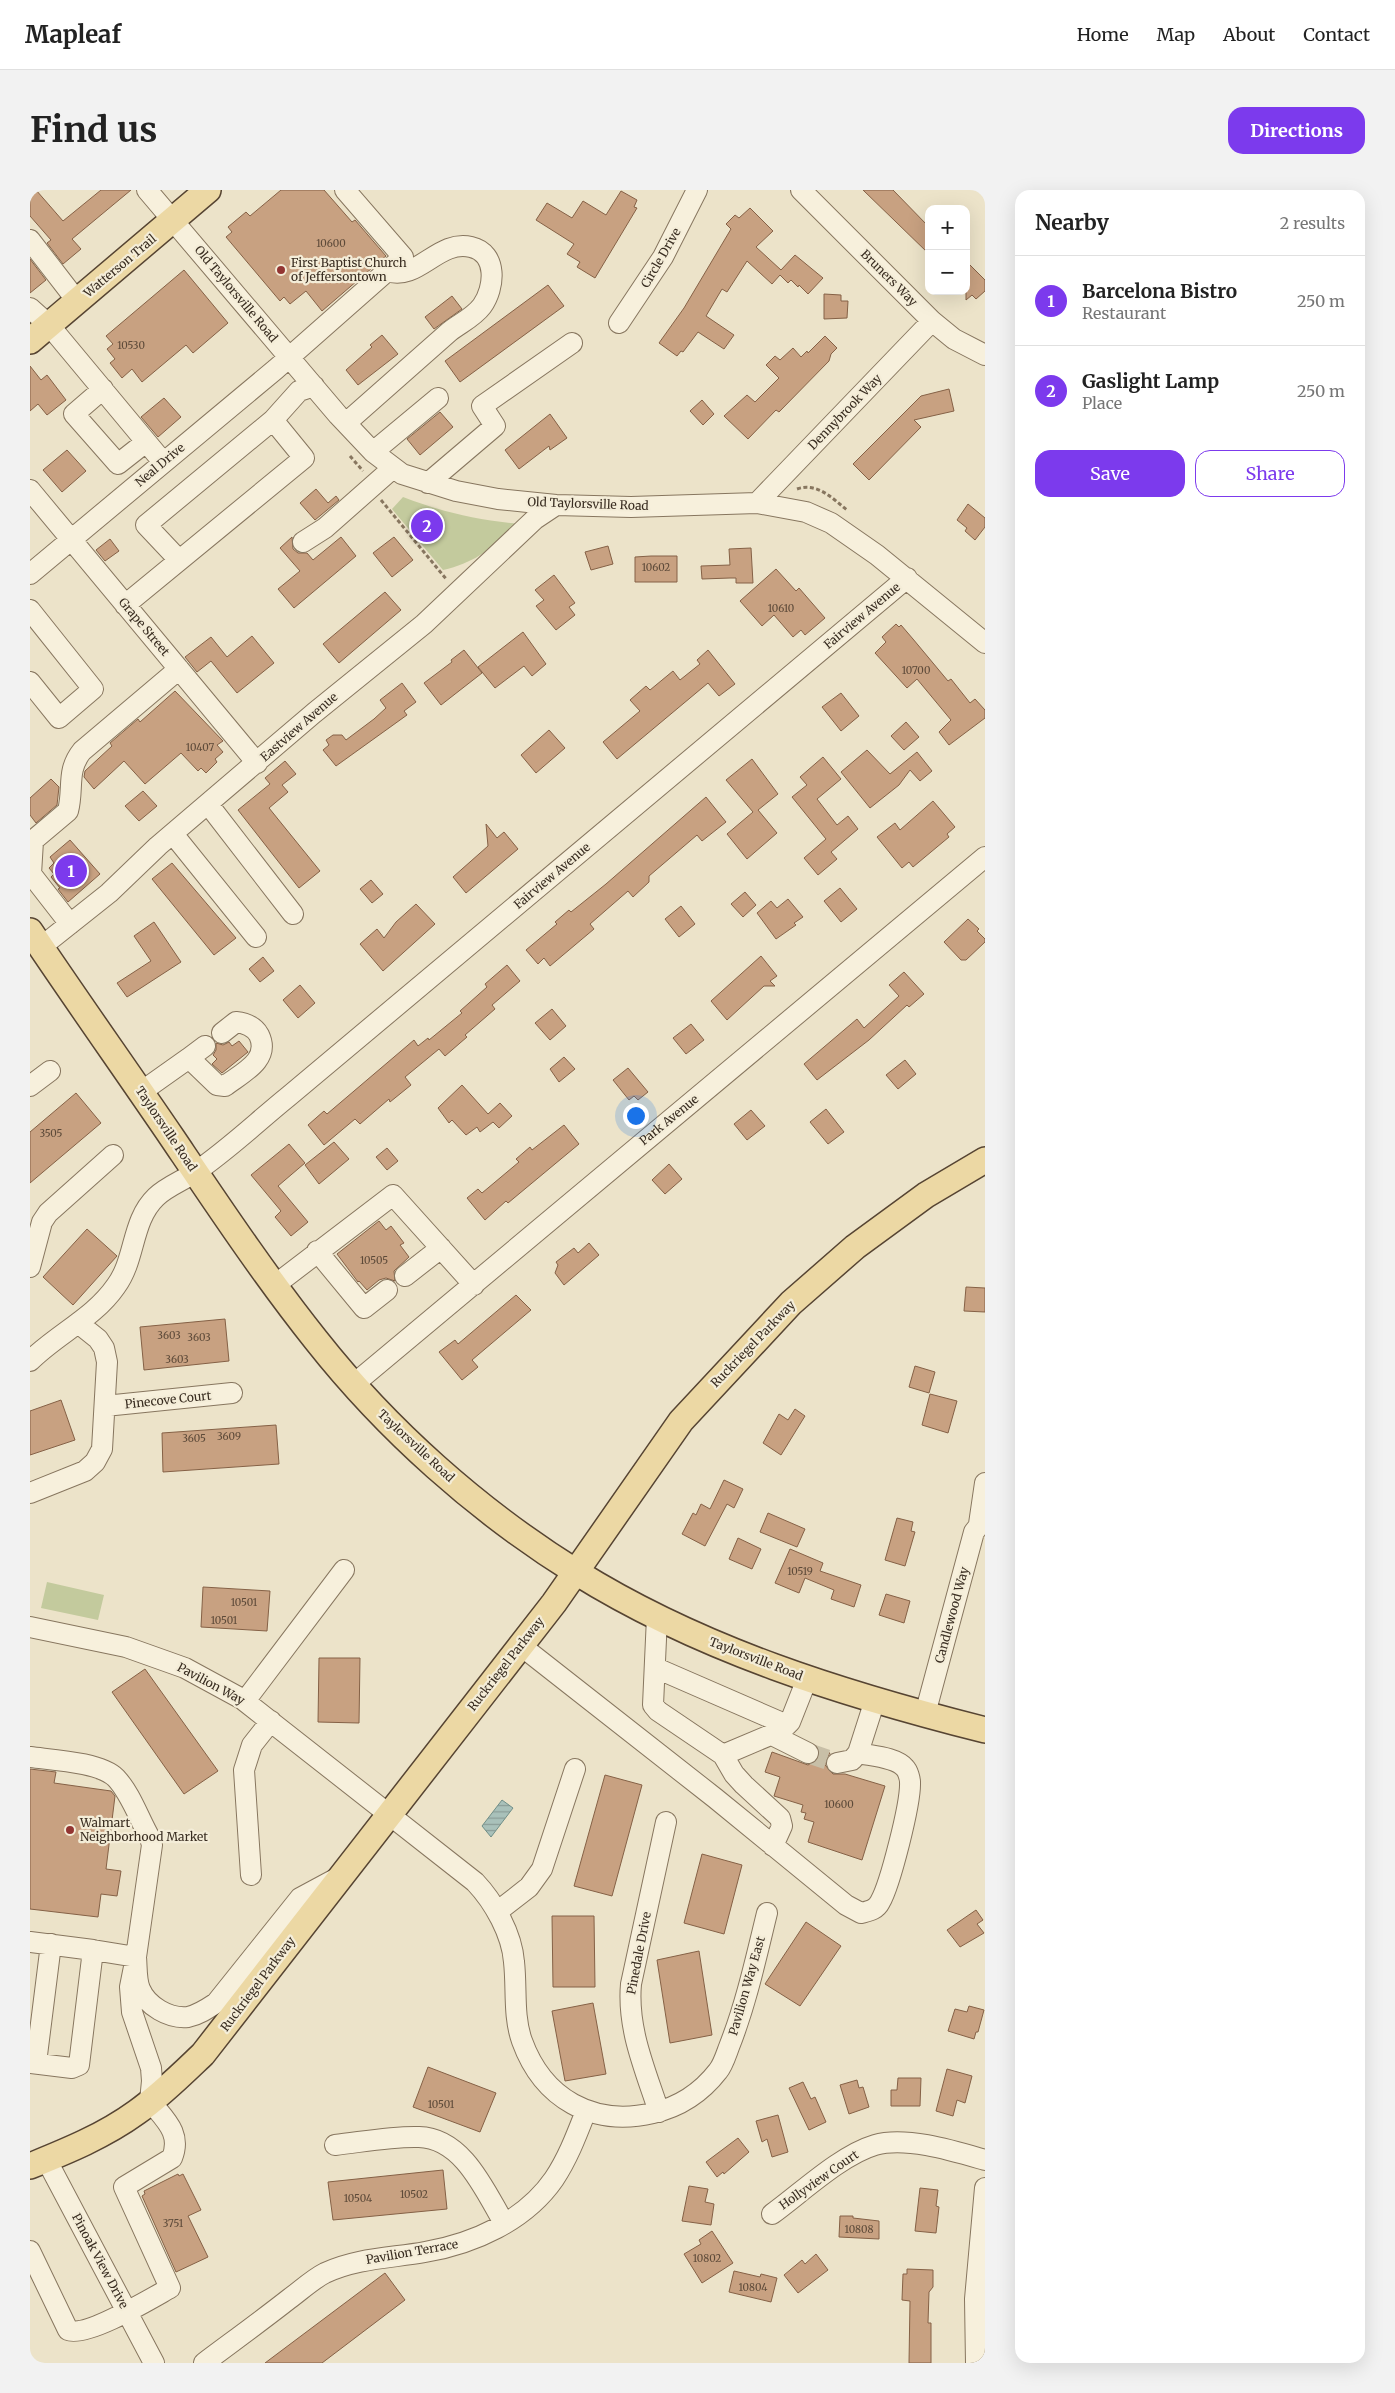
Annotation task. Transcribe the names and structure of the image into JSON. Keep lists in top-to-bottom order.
{
  "streets": {
    "main road": ["Watterson Trail", "Taylorsville Road", "Ruckriegel Parkway"],
    "street": [
      "Circle Drive",
      "Bruners Way",
      "Old Taylorsville Road",
      "Dennybrook Way",
      "Neal Drive",
      "Fairview Avenue",
      "Grape Street",
      "Eastview Avenue",
      "Park Avenue",
      "Pinecove Court",
      "Candlewood Way",
      "Pavilion Way",
      "Pinedale Drive",
      "Pavilion Way East",
      "Hollyview Court",
      "Pavilion Terrace",
      "Pinoak View Drive"
    ]
  },
  "crossings": [
    ["Watterson Trail", "Old Taylorsville Road"],
    ["Bruners Way", "Dennybrook Way"],
    ["Old Taylorsville Road", "Dennybrook Way"],
    ["Old Taylorsville Road", "Neal Drive"],
    ["Old Taylorsville Road", "Fairview Avenue"],
    ["Old Taylorsville Road", "Eastview Avenue"],
    ["Neal Drive", "Grape Street"],
    ["Fairview Avenue", "Taylorsville Road"],
    ["Grape Street", "Eastview Avenue"],
    ["Eastview Avenue", "Taylorsville Road"],
    ["Park Avenue", "Taylorsville Road"],
    ["Taylorsville Road", "Ruckriegel Parkway"],
    ["Taylorsville Road", "Candlewood Way"],
    ["Ruckriegel Parkway", "Pavilion Way"],
    ["Ruckriegel Parkway", "Pavilion Way East"],
    ["Ruckriegel Parkway", "Pinoak View Drive"],
    ["Pavilion Way", "Pavilion Way East"],
    ["Pinedale Drive", "Pavilion Way East"],
    ["Pavilion Way East", "Pavilion Terrace"]
  ],
  "places": ["First Baptist Church of Jeffersontown", "Walmart Neighborhood Market"],
  "house_numbers": [
    "10600",
    "10530",
    "10602",
    "10610",
    "10700",
    "10407",
    "3505",
    "10505",
    "3603",
    "3603",
    "3603",
    "3609",
    "3605",
    "10519",
    "10501",
    "10501",
    "10600",
    "10501",
    "10502",
    "10504",
    "3751",
    "10808",
    "10802",
    "10804"
  ],
  "page": {
    "header": "Mapleaf",
    "nav": [
      "Home",
      "Map",
      "About",
      "Contact"
    ],
    "buttons": [
      "Directions",
      ["Save", "Share"]
    ],
    "title": "Find us",
    "heading": ["Nearby", "2 results"],
    "map_buttons": ["+", "−"],
    "list": [
      {
        "mark": "1",
        "name": "Barcelona Bistro",
        "note": "Restaurant",
        "value": "250 m"
      },
      {
        "mark": "2",
        "name": "Gaslight Lamp",
        "note": "Place",
        "value": "250 m"
      }
    ],
    "pins": ["2", "1"]
  }
}
